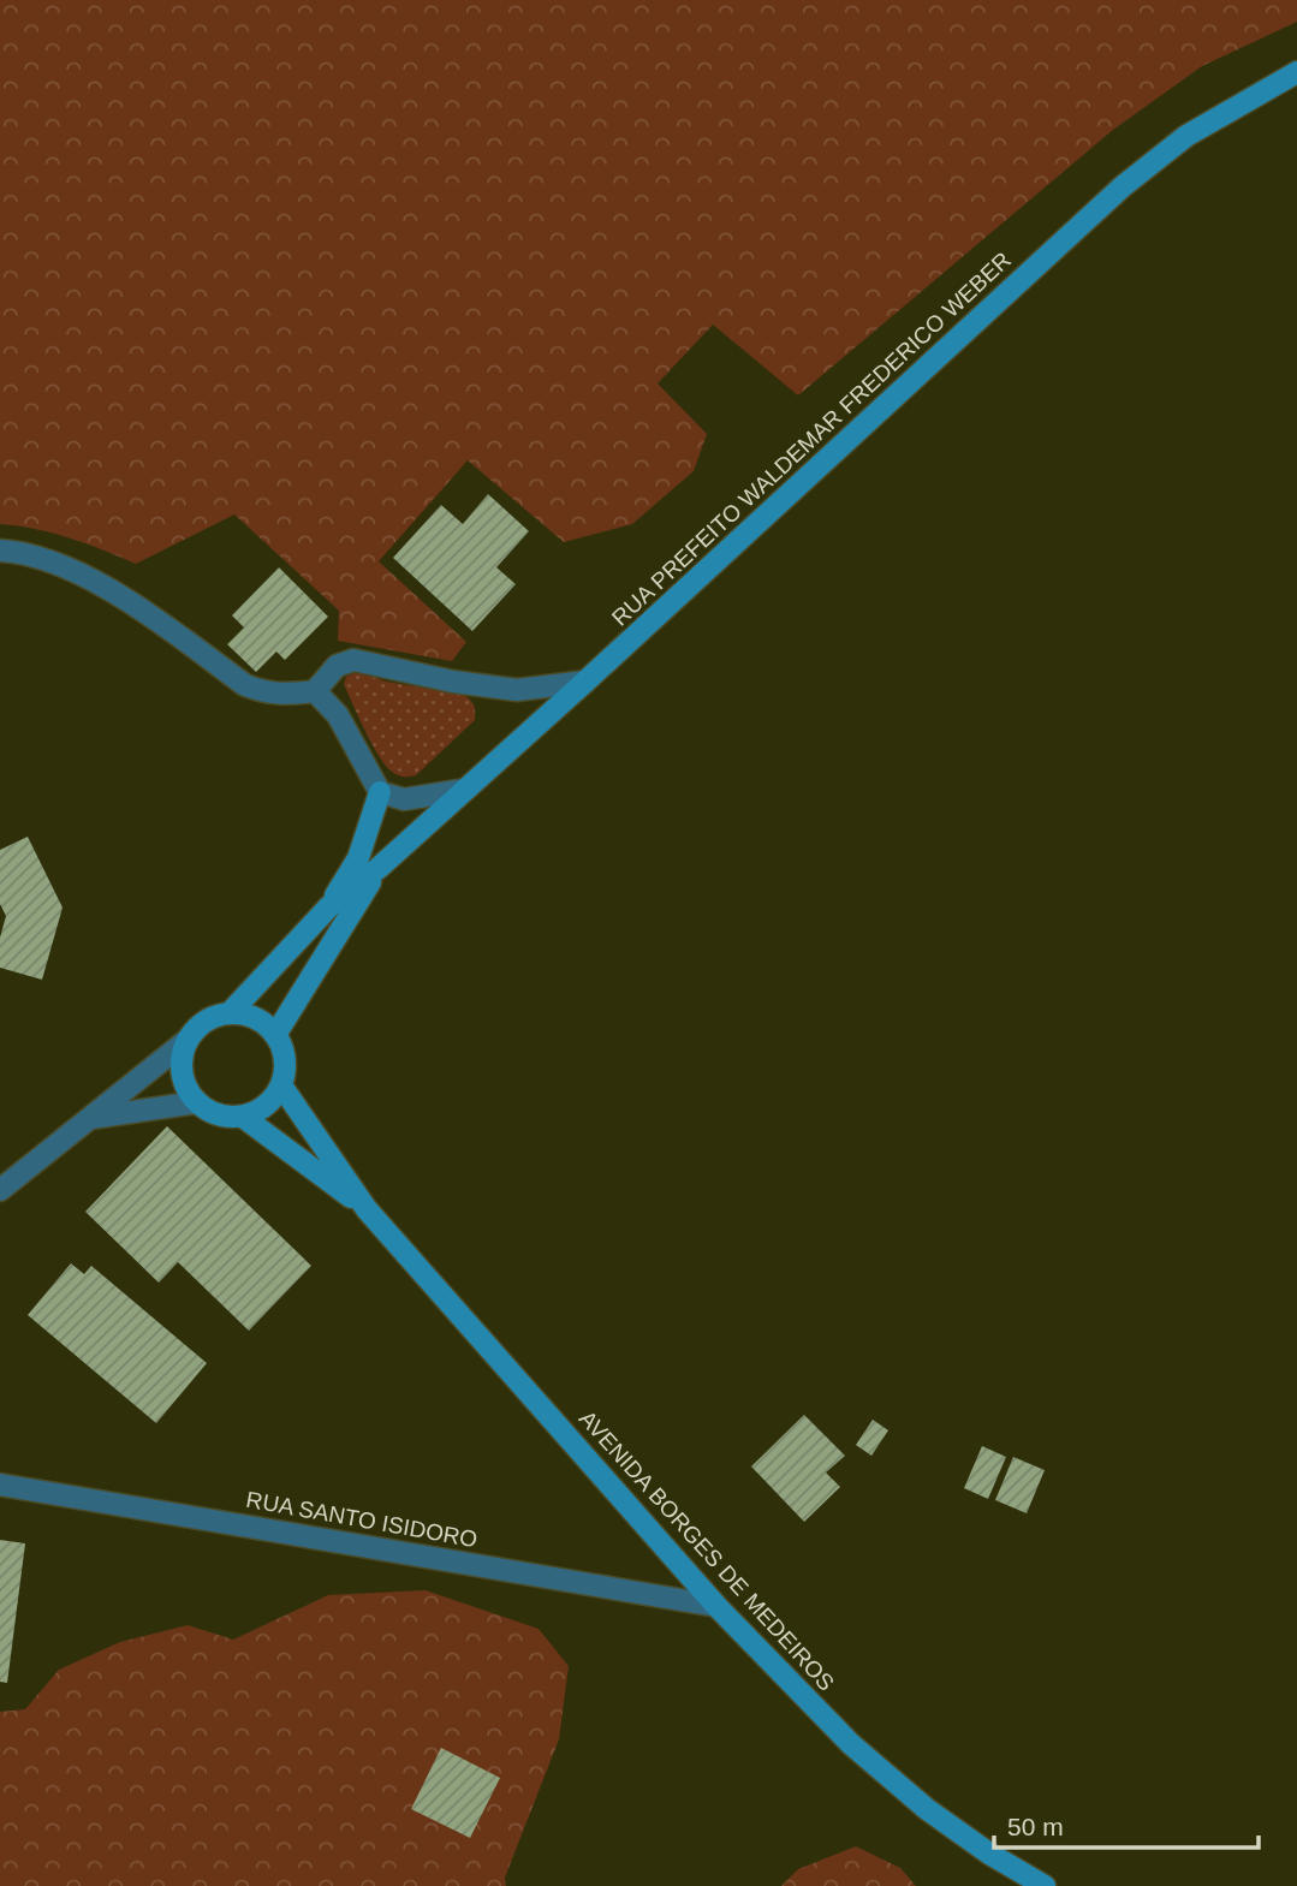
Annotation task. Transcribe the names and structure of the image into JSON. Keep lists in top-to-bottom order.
{
  "streets": {
    "main road": ["RUA PREFEITO WALDEMAR FREDERICO WEBER", "AVENIDA BORGES DE MEDEIROS"],
    "street": ["RUA SANTO ISIDORO"]
  },
  "crossings": [
    ["RUA PREFEITO WALDEMAR FREDERICO WEBER", "AVENIDA BORGES DE MEDEIROS"],
    ["RUA SANTO ISIDORO", "AVENIDA BORGES DE MEDEIROS"]
  ],
  "scale_bar": "50 m"
}
